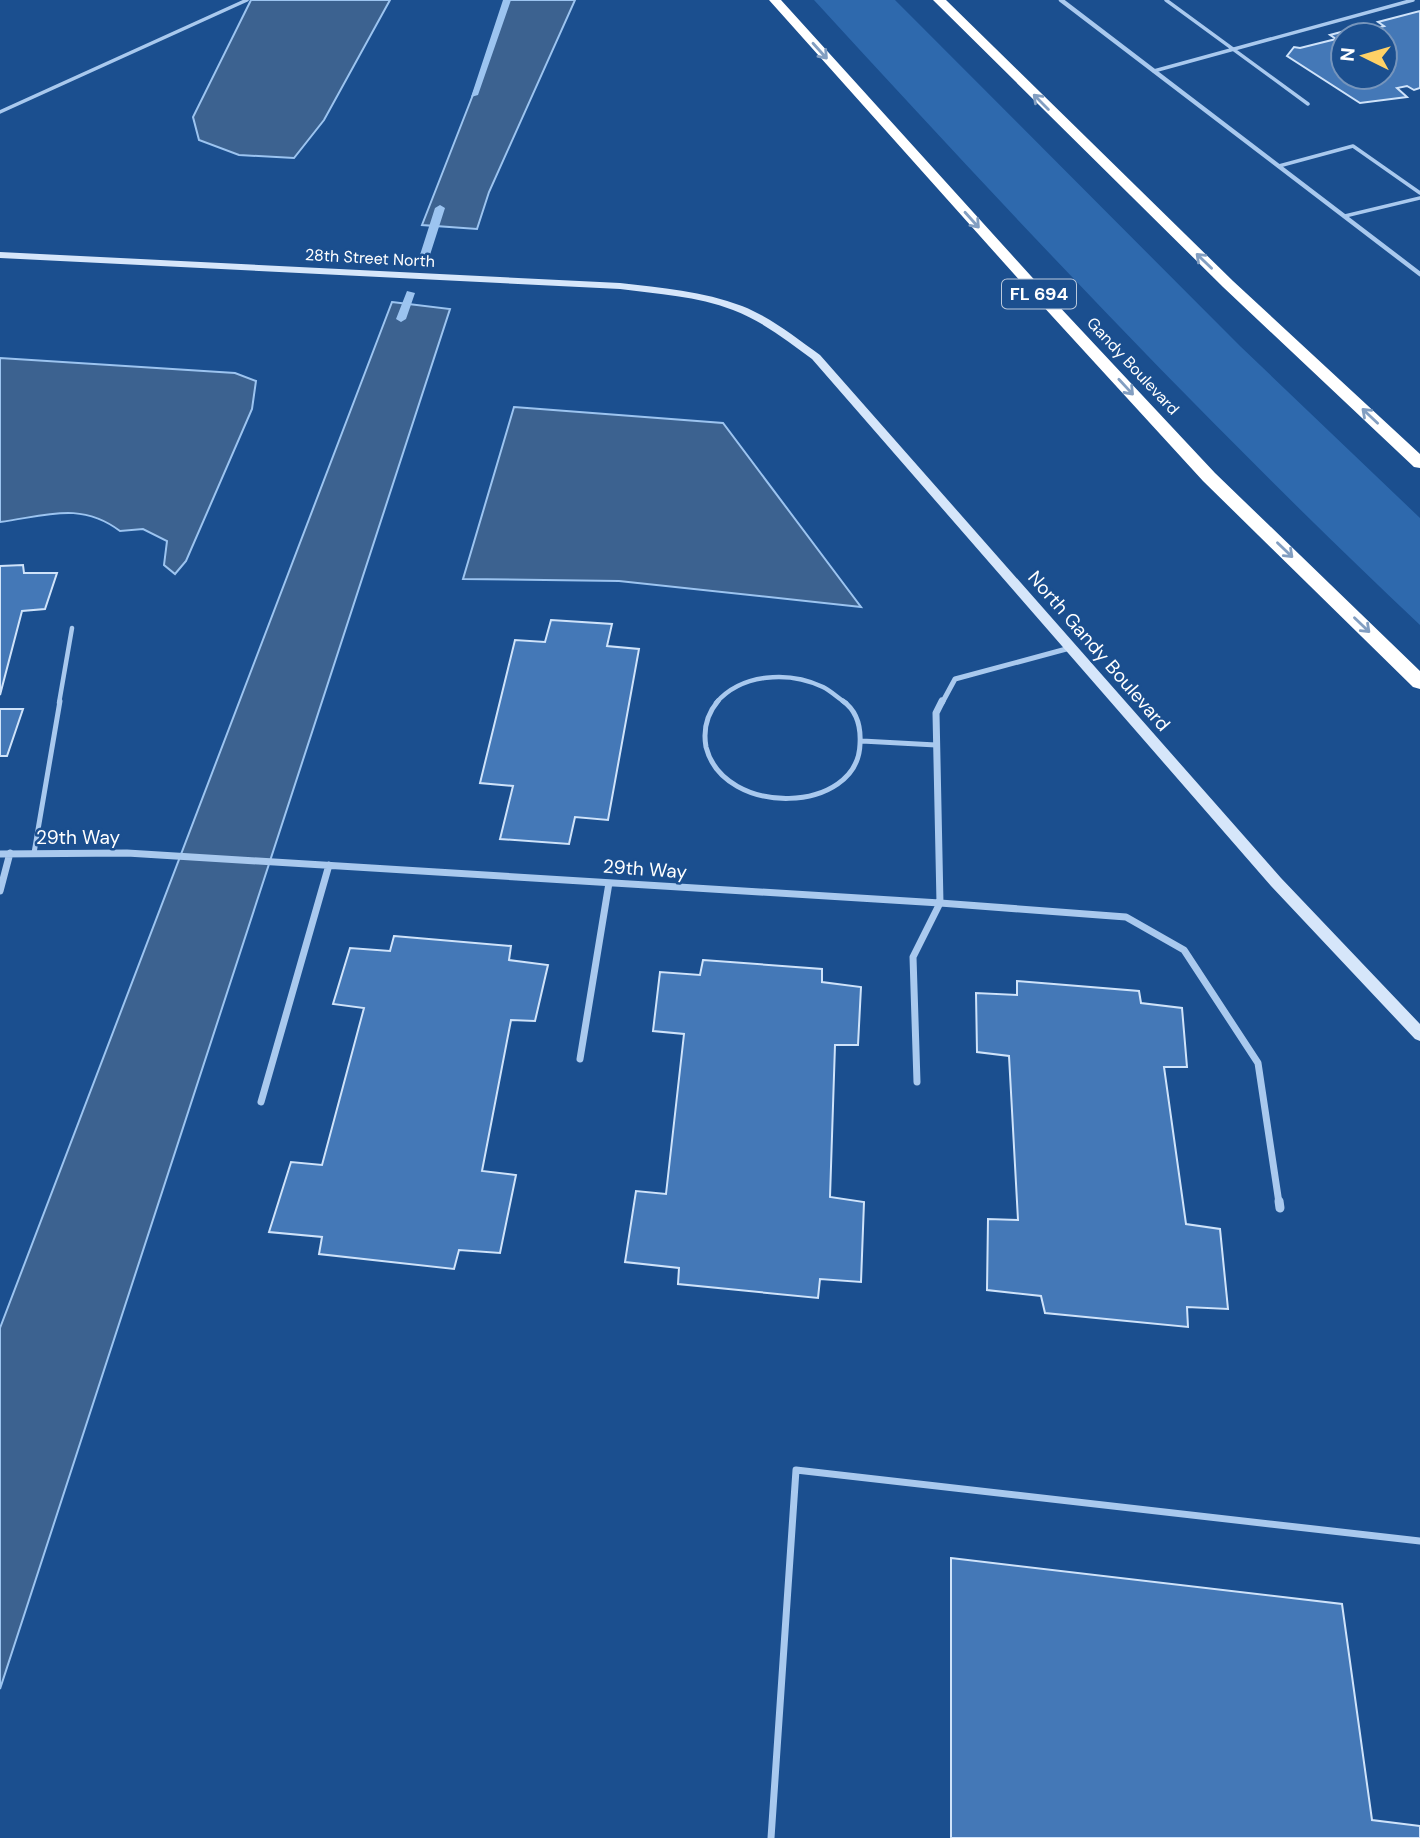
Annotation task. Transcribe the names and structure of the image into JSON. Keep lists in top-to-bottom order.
{
  "streets": {
    "highway": ["FL 694", "Gandy Boulevard"],
    "street": ["28th Street North", "North Gandy Boulevard", "29th Way"]
  },
  "crossings": [
    ["28th Street North", "North Gandy Boulevard"]
  ],
  "north": "left"
}
